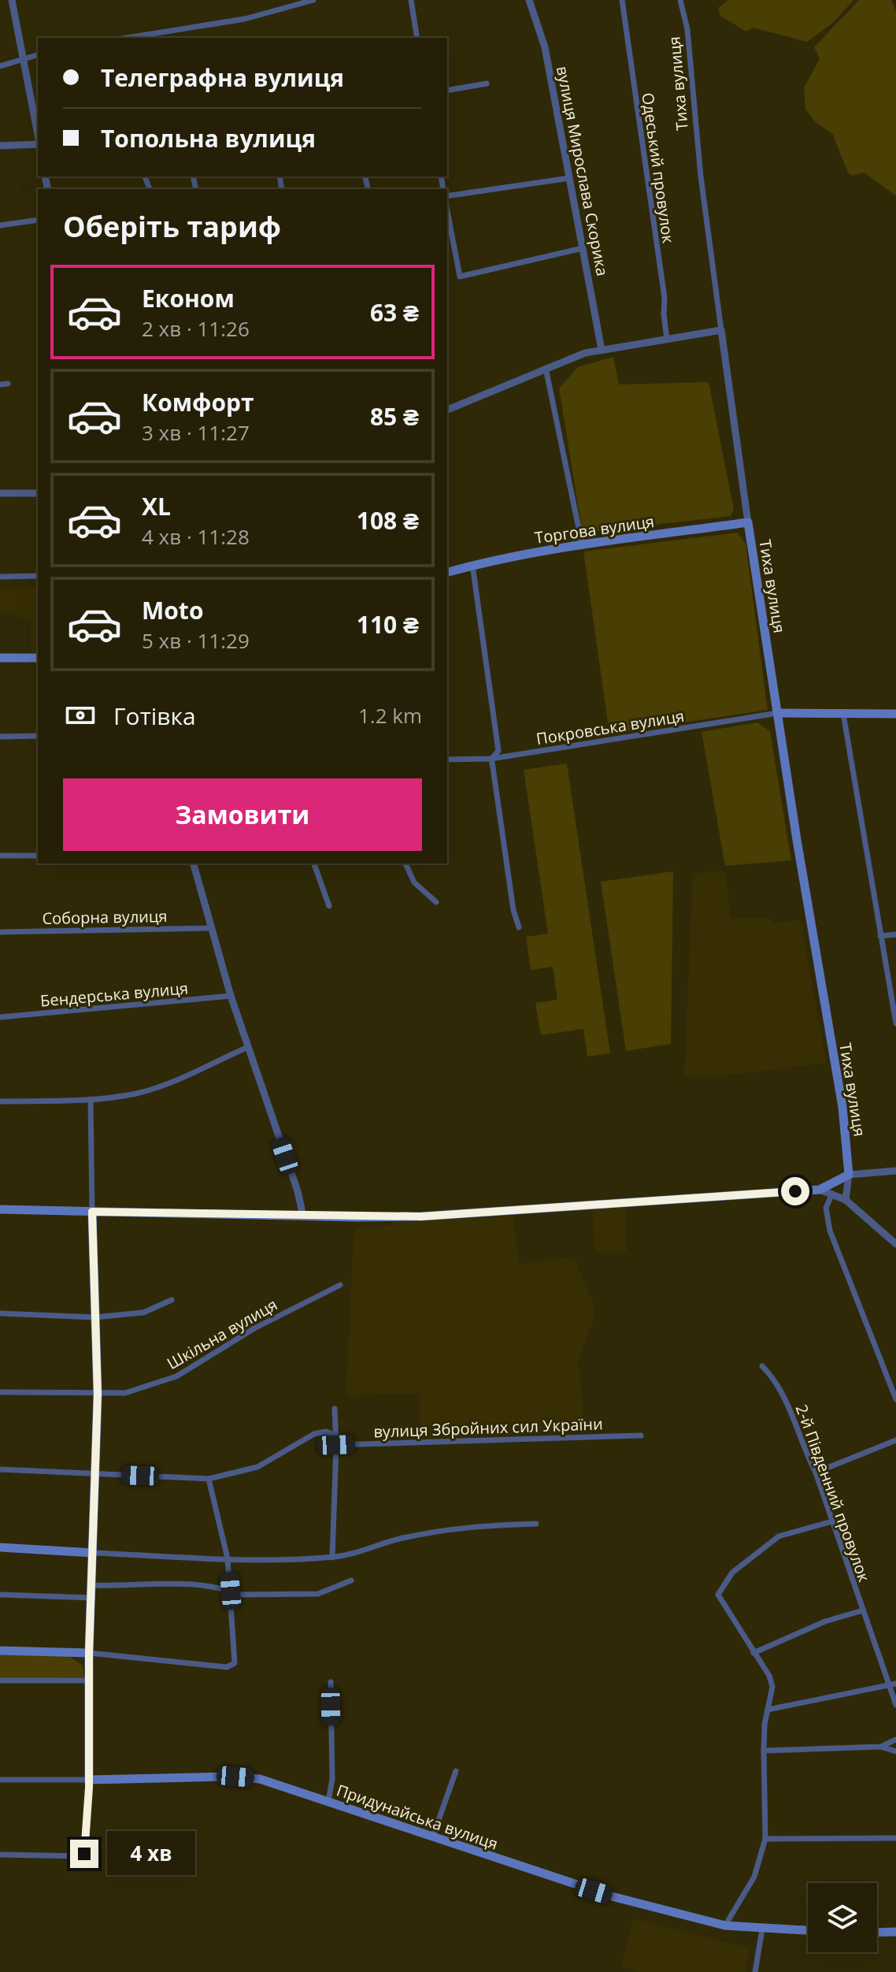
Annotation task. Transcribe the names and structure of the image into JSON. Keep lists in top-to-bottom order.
{
  "streets": {
    "main road": ["Тиха вулиця", "Торгова вулиця", "Придунайська вулиця"],
    "street": [
      "Одеський провулок",
      "вулиця Мирослава Скорика",
      "Покровська вулиця",
      "Соборна вулиця",
      "Бендерська вулиця",
      "Шкільна вулиця",
      "вулиця Збройних сил України",
      "2-й Південний провулок"
    ]
  },
  "crossings": [
    ["Тиха вулиця", "Торгова вулиця"],
    ["Тиха вулиця", "Покровська вулиця"]
  ],
  "page": {
    "banner": ["Телеграфна вулиця", "Топольна вулиця"],
    "heading": "Оберіть тариф",
    "list": [
      {
        "name": "Економ",
        "note": "2 хв · 11:26",
        "value": "63 ₴"
      },
      {
        "name": "Комфорт",
        "note": "3 хв · 11:27",
        "value": "85 ₴"
      },
      {
        "name": "XL",
        "note": "4 хв · 11:28",
        "value": "108 ₴"
      },
      {
        "name": "Moto",
        "note": "5 хв · 11:29",
        "value": "110 ₴"
      }
    ],
    "pay": ["Готівка", "1.2 km"],
    "buttons": "Замовити",
    "bubble": "4 хв"
  }
}
